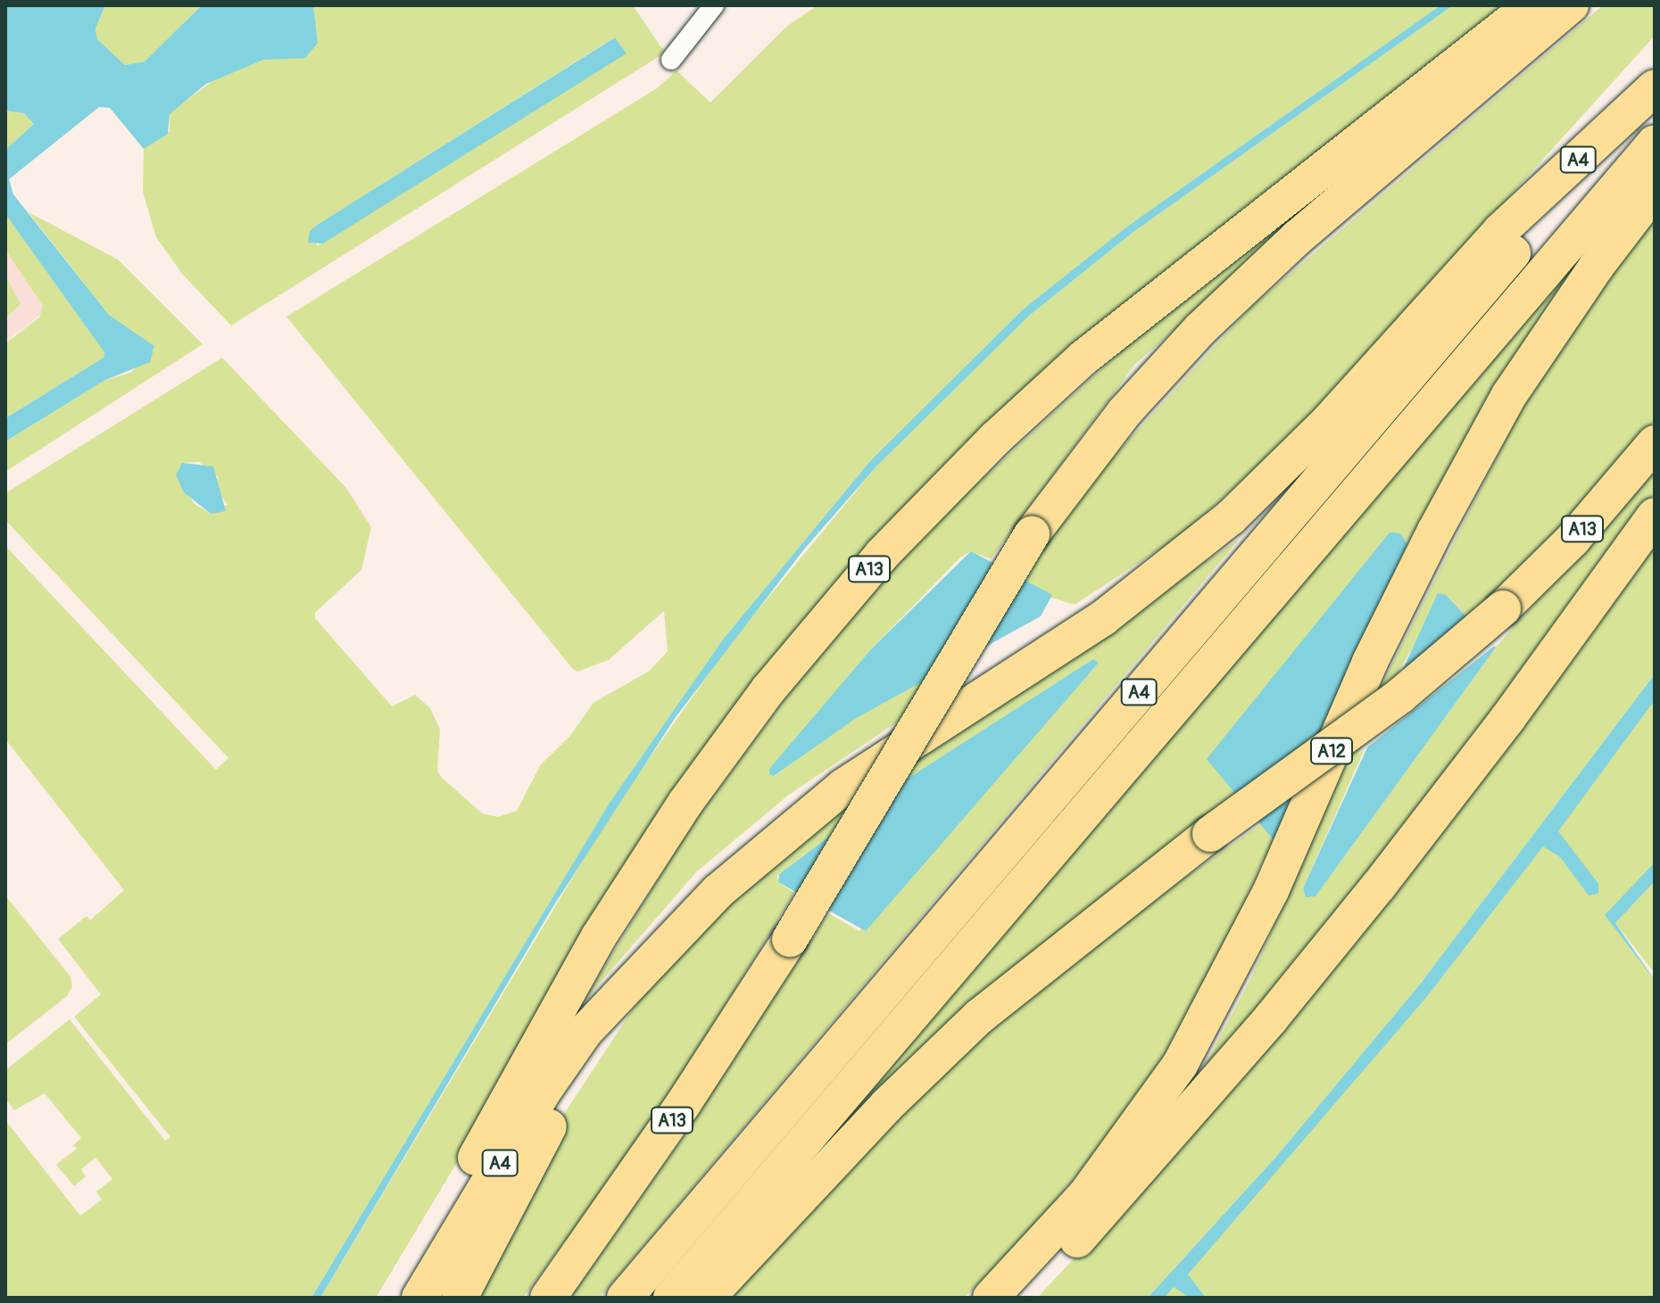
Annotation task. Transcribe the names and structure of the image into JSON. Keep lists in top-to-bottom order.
{
  "streets": {
    "highway": ["A4", "A13", "A12"]
  }
}
